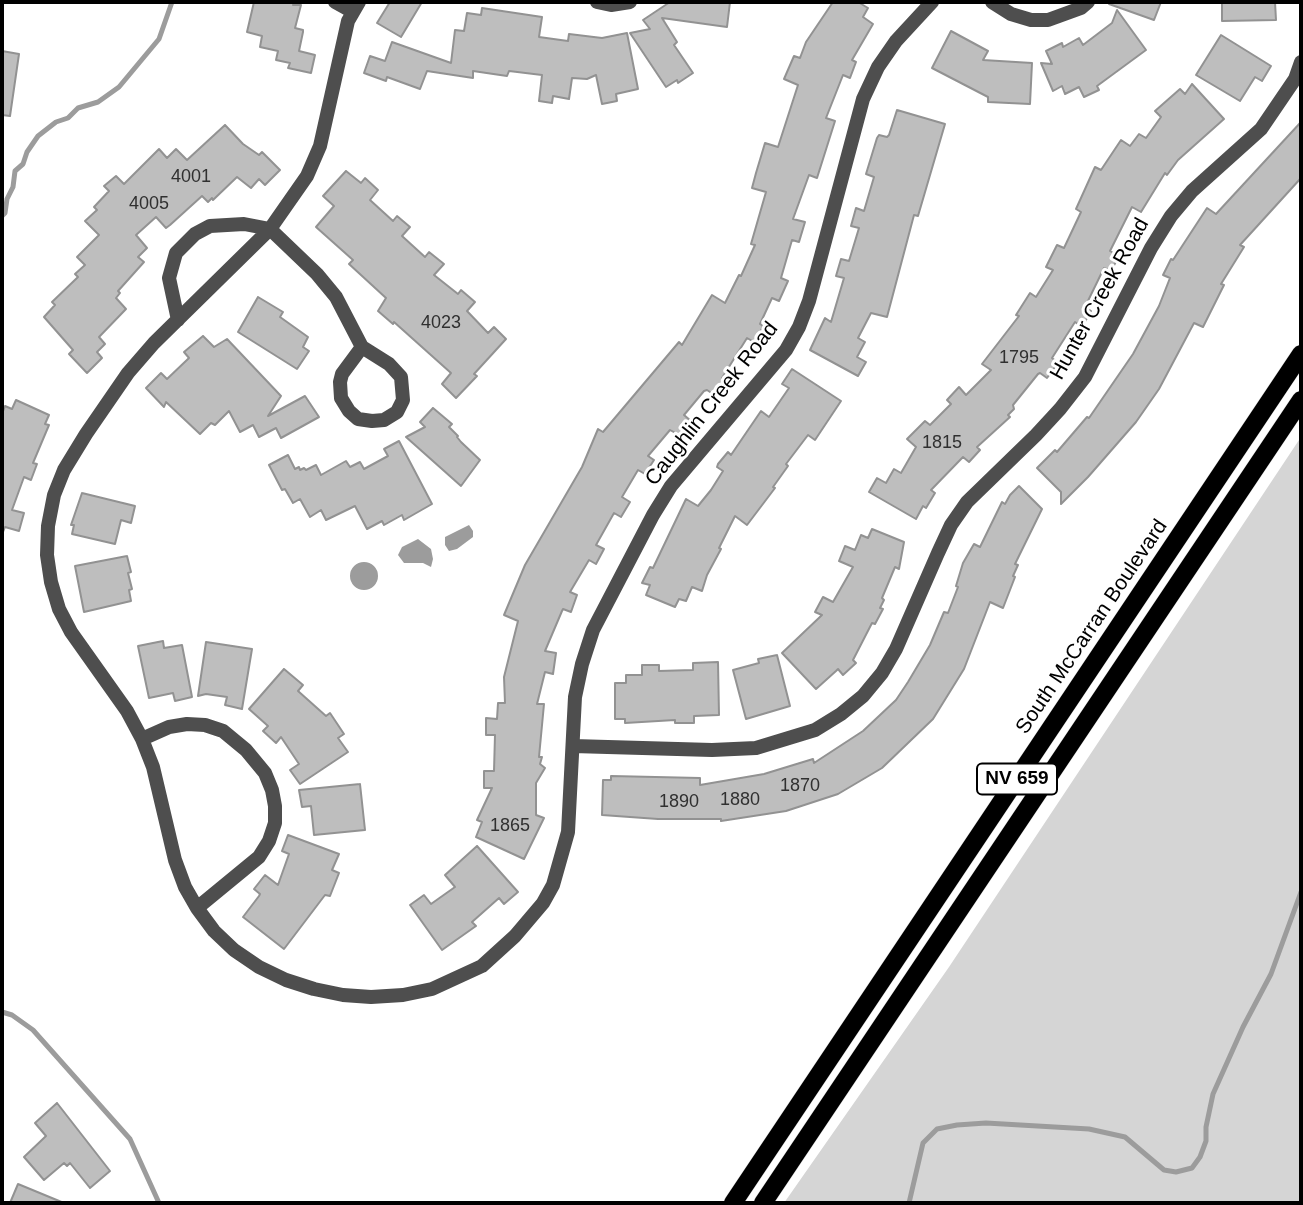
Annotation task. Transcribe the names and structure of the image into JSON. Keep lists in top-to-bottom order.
{
  "streets": {
    "main road": ["South McCarran Boulevard", "NV 659"],
    "street": ["Hunter Creek Road", "Caughlin Creek Road"]
  },
  "crossings": [
    ["Hunter Creek Road", "Caughlin Creek Road"]
  ],
  "house_numbers": [
    "4001",
    "4005",
    "4023",
    "1795",
    "1815",
    "1870",
    "1880",
    "1890",
    "1865"
  ]
}
